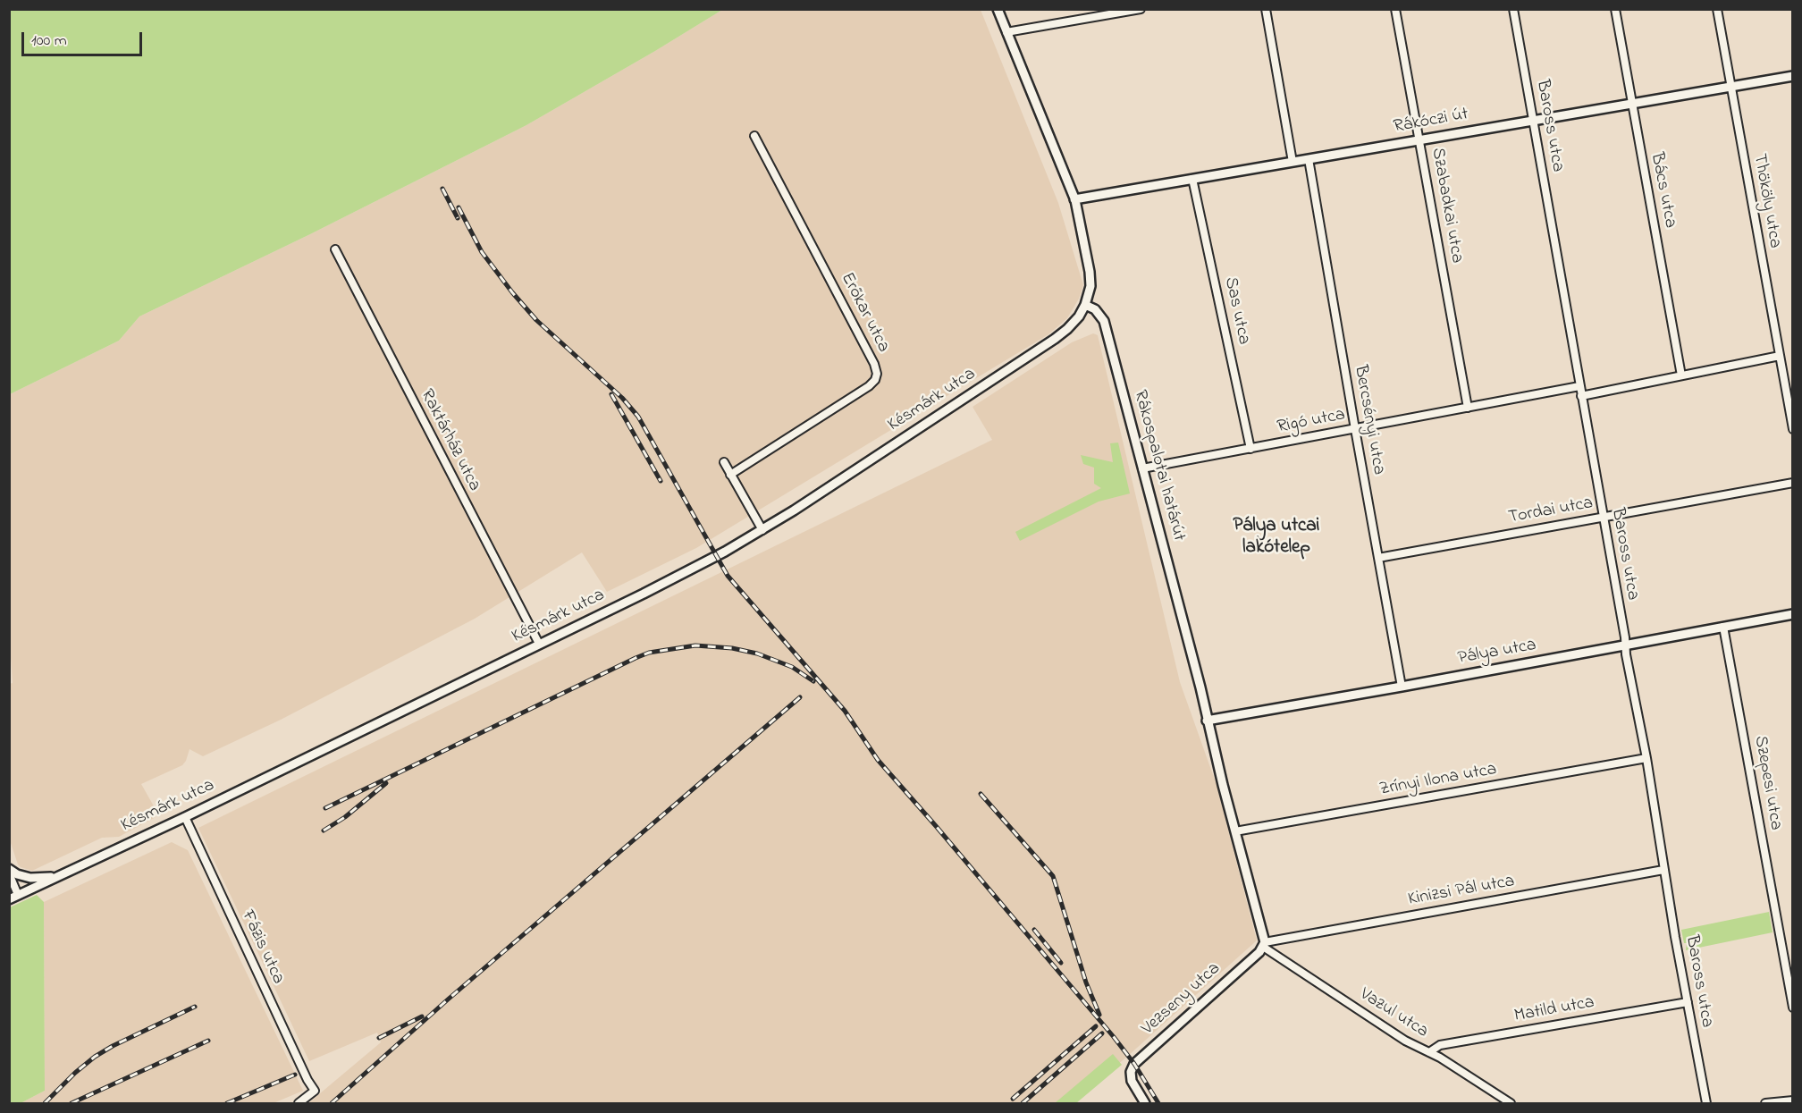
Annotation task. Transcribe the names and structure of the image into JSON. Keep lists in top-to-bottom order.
{
  "streets": {
    "street": [
      "Rákóczi út",
      "Baross utca",
      "Bács utca",
      "Thököly utca",
      "Szabadkai utca",
      "Sas utca",
      "Erőkar utca",
      "Késmárk utca",
      "Bercsényi utca",
      "Rigó utca",
      "Raktárház utca",
      "Rákospalotai határút",
      "Tordai utca",
      "Pálya utca",
      "Zrínyi Ilona utca",
      "Szepesi utca",
      "Kinizsi Pál utca",
      "Fázis utca",
      "Vezseny utca",
      "Matild utca",
      "Vazul utca"
    ]
  },
  "crossings": [
    ["Rákóczi út", "Baross utca"],
    ["Rákóczi út", "Bács utca"],
    ["Rákóczi út", "Thököly utca"],
    ["Rákóczi út", "Szabadkai utca"],
    ["Rákóczi út", "Sas utca"],
    ["Rákóczi út", "Bercsényi utca"],
    ["Baross utca", "Rigó utca"],
    ["Baross utca", "Tordai utca"],
    ["Baross utca", "Pálya utca"],
    ["Baross utca", "Zrínyi Ilona utca"],
    ["Baross utca", "Kinizsi Pál utca"],
    ["Baross utca", "Matild utca"],
    ["Szabadkai utca", "Rigó utca"],
    ["Sas utca", "Rigó utca"],
    ["Késmárk utca", "Raktárház utca"],
    ["Késmárk utca", "Rákospalotai határút"],
    ["Késmárk utca", "Fázis utca"],
    ["Bercsényi utca", "Rigó utca"],
    ["Bercsényi utca", "Tordai utca"],
    ["Bercsényi utca", "Pálya utca"],
    ["Rigó utca", "Rákospalotai határút"],
    ["Rákospalotai határút", "Pálya utca"],
    ["Rákospalotai határút", "Zrínyi Ilona utca"],
    ["Rákospalotai határút", "Kinizsi Pál utca"],
    ["Rákospalotai határút", "Vezseny utca"],
    ["Rákospalotai határút", "Vazul utca"],
    ["Pálya utca", "Szepesi utca"],
    ["Kinizsi Pál utca", "Vezseny utca"],
    ["Kinizsi Pál utca", "Vazul utca"],
    ["Vezseny utca", "Vazul utca"],
    ["Matild utca", "Vazul utca"]
  ],
  "districts": ["Pálya utcai lakótelep"],
  "scale_bar": "100 m"
}
